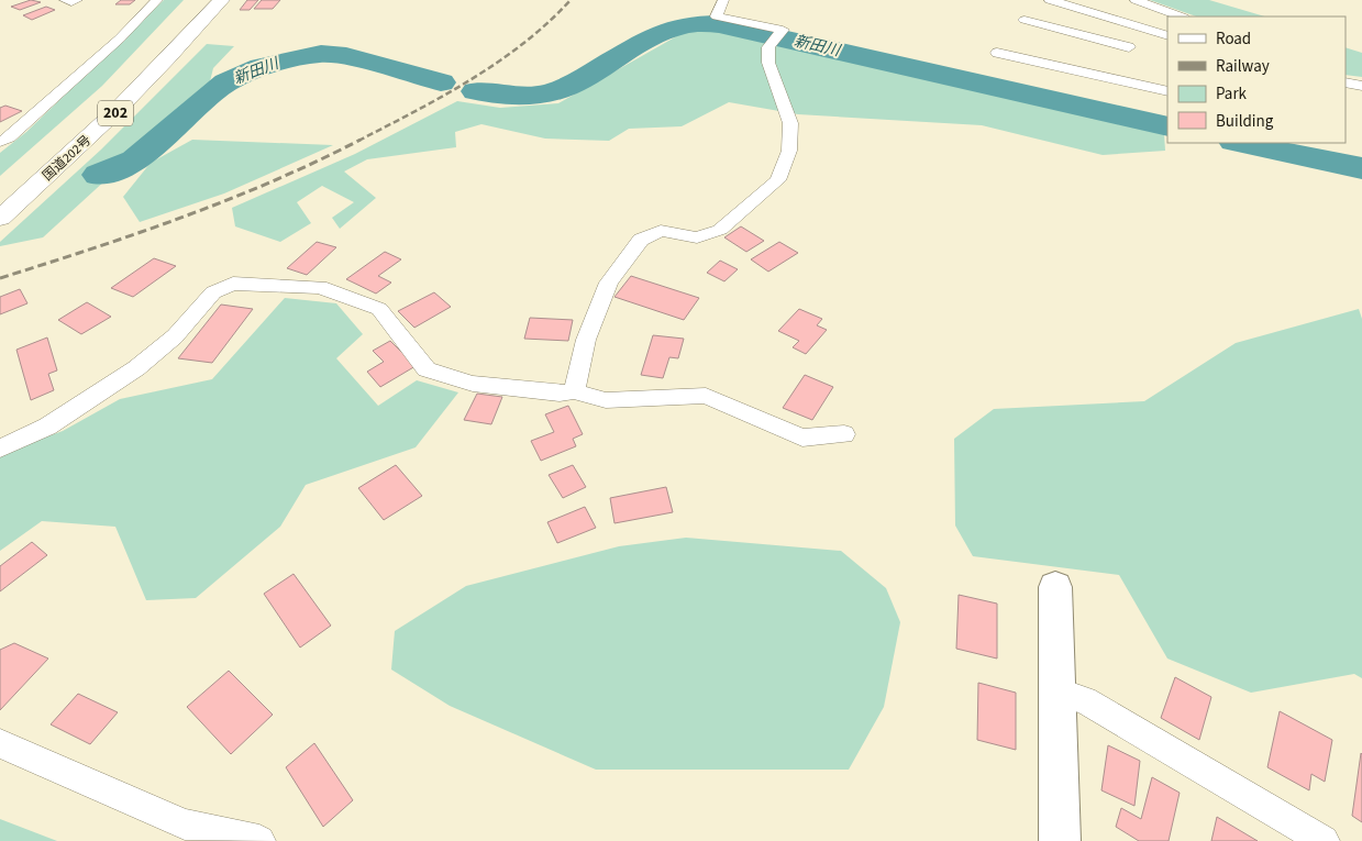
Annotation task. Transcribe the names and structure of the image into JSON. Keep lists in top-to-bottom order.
{
  "streets": {
    "highway": ["202", "国道202号"]
  },
  "water": ["新田川"],
  "legend": [
    "Road",
    "Railway",
    "Park",
    "Building"
  ]
}
